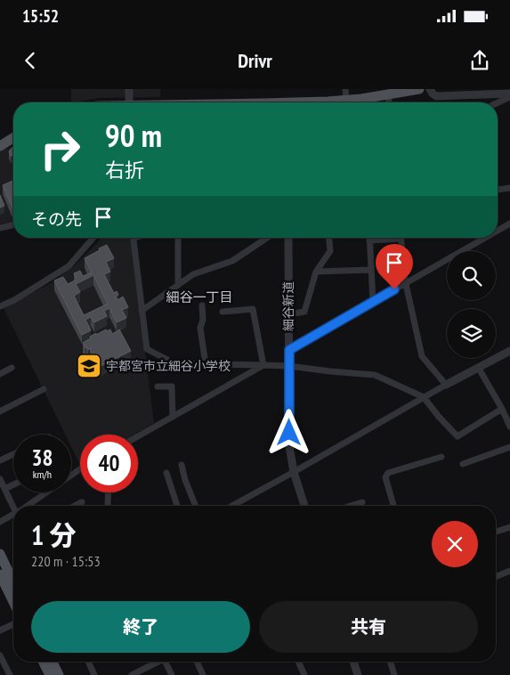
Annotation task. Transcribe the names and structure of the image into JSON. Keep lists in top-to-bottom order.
{
  "streets": {
    "street": ["細谷新道"]
  },
  "districts": ["細谷一丁目"],
  "places": {
    "school or university": ["宇都宮市立細谷小学校"]
  },
  "page": {
    "status": "15:52",
    "header": "Drivr",
    "turn": ["90 m", "右折"],
    "then": "その先",
    "speed": "38 km/h",
    "limit": "40",
    "heading": ["1 分", "220 m · 15:53"],
    "buttons": ["終了", "共有"]
  }
}
